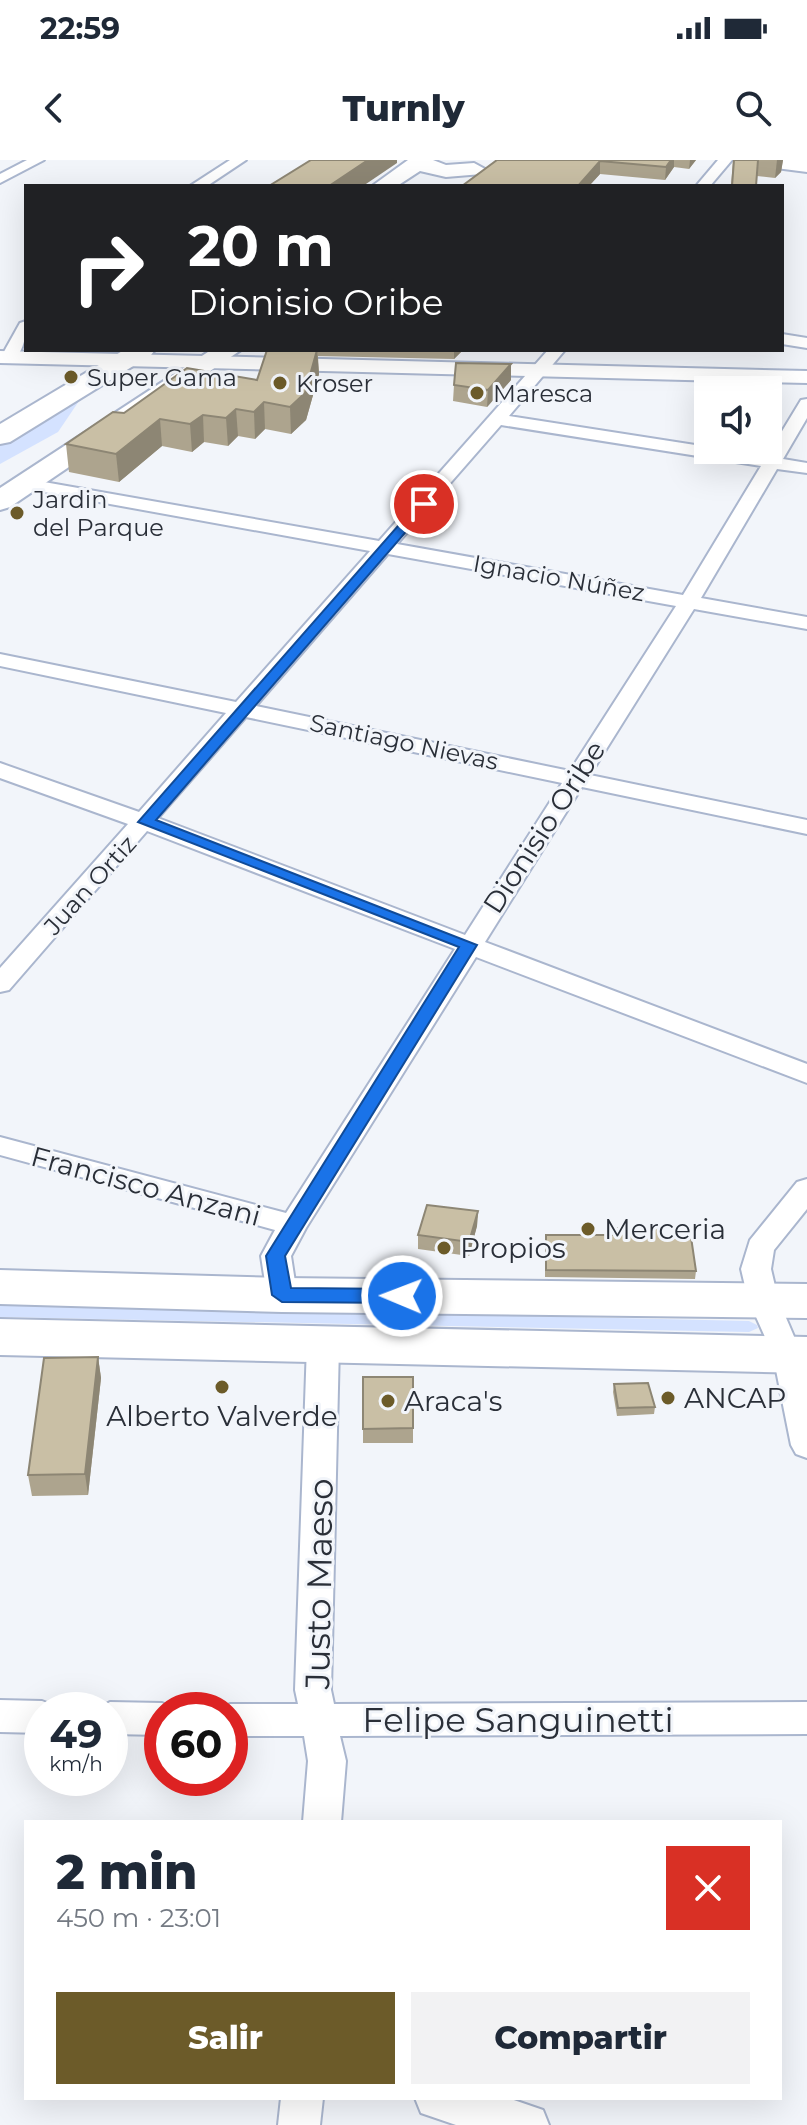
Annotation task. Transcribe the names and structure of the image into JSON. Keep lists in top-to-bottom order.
{
  "streets": {
    "street": [
      "Ignacio Núñez",
      "Santiago Nievas",
      "Dionisio Oribe",
      "Juan Ortiz",
      "Francisco Anzani",
      "Justo Maeso",
      "Felipe Sanguinetti"
    ]
  },
  "crossings": [
    ["Ignacio Núñez", "Dionisio Oribe"],
    ["Ignacio Núñez", "Juan Ortiz"],
    ["Santiago Nievas", "Dionisio Oribe"],
    ["Santiago Nievas", "Juan Ortiz"],
    ["Dionisio Oribe", "Francisco Anzani"],
    ["Justo Maeso", "Felipe Sanguinetti"]
  ],
  "places": [
    "Super Gama",
    "Kroser",
    "Maresca",
    "Jardin del Parque",
    "Merceria",
    "Propios",
    "Alberto Valverde",
    "ANCAP",
    "Araca's"
  ],
  "page": {
    "status": "22:59",
    "header": "Turnly",
    "turn": ["20 m", "Dionisio Oribe"],
    "speed": "49 km/h",
    "limit": "60",
    "heading": ["2 min", "450 m · 23:01"],
    "buttons": ["Salir", "Compartir"]
  }
}
